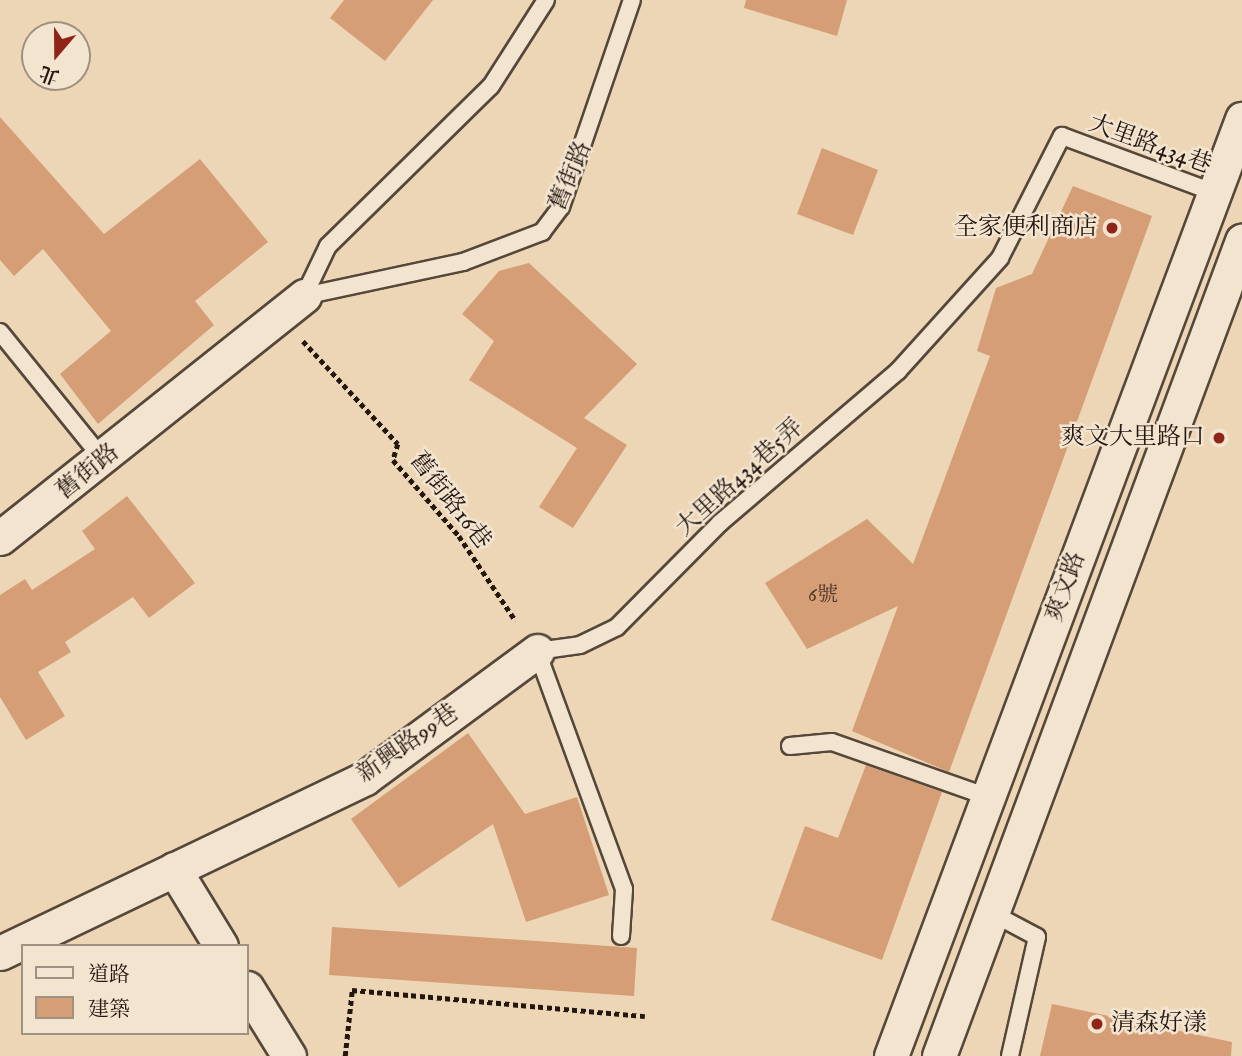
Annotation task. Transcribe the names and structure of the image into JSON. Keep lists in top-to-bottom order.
{
  "streets": {
    "street": ["舊街路", "爽文路", "新興路99巷"],
    "lane": ["大里路434巷", "大里路434巷5弄"],
    "path": ["舊街路16巷"]
  },
  "crossings": [
    ["大里路434巷", "大里路434巷5弄"],
    ["大里路434巷", "爽文路"],
    ["舊街路", "舊街路16巷"],
    ["大里路434巷5弄", "舊街路16巷"],
    ["大里路434巷5弄", "新興路99巷"],
    ["舊街路16巷", "新興路99巷"]
  ],
  "places": ["全家便利商店", "爽文大里路口", "清森好漾"],
  "house_numbers": ["6號"],
  "legend": ["道路", "建築"],
  "north": "bottom"
}
